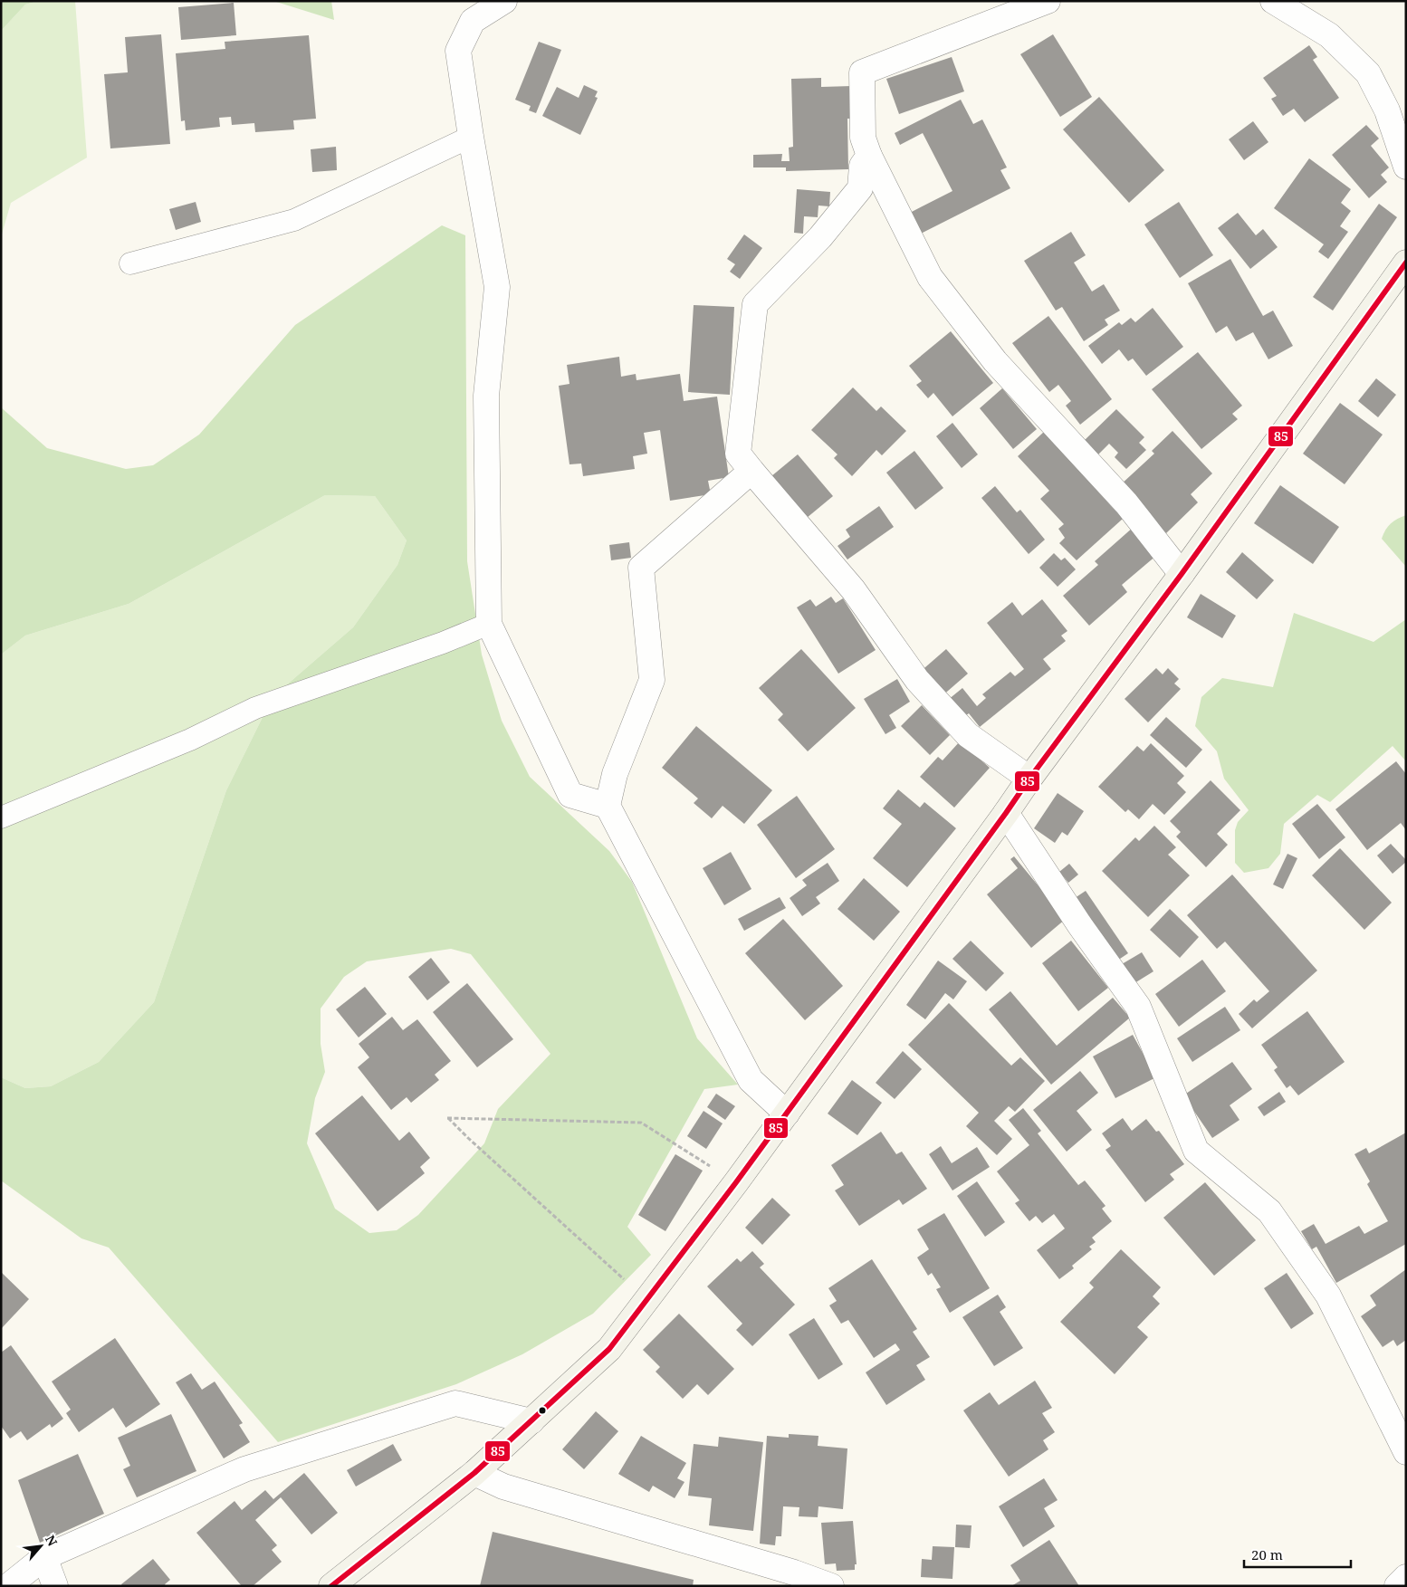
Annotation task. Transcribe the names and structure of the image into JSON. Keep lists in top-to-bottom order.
{
  "lines": ["transit line 85"],
  "scale_bar": "20 m",
  "north": "top right"
}
